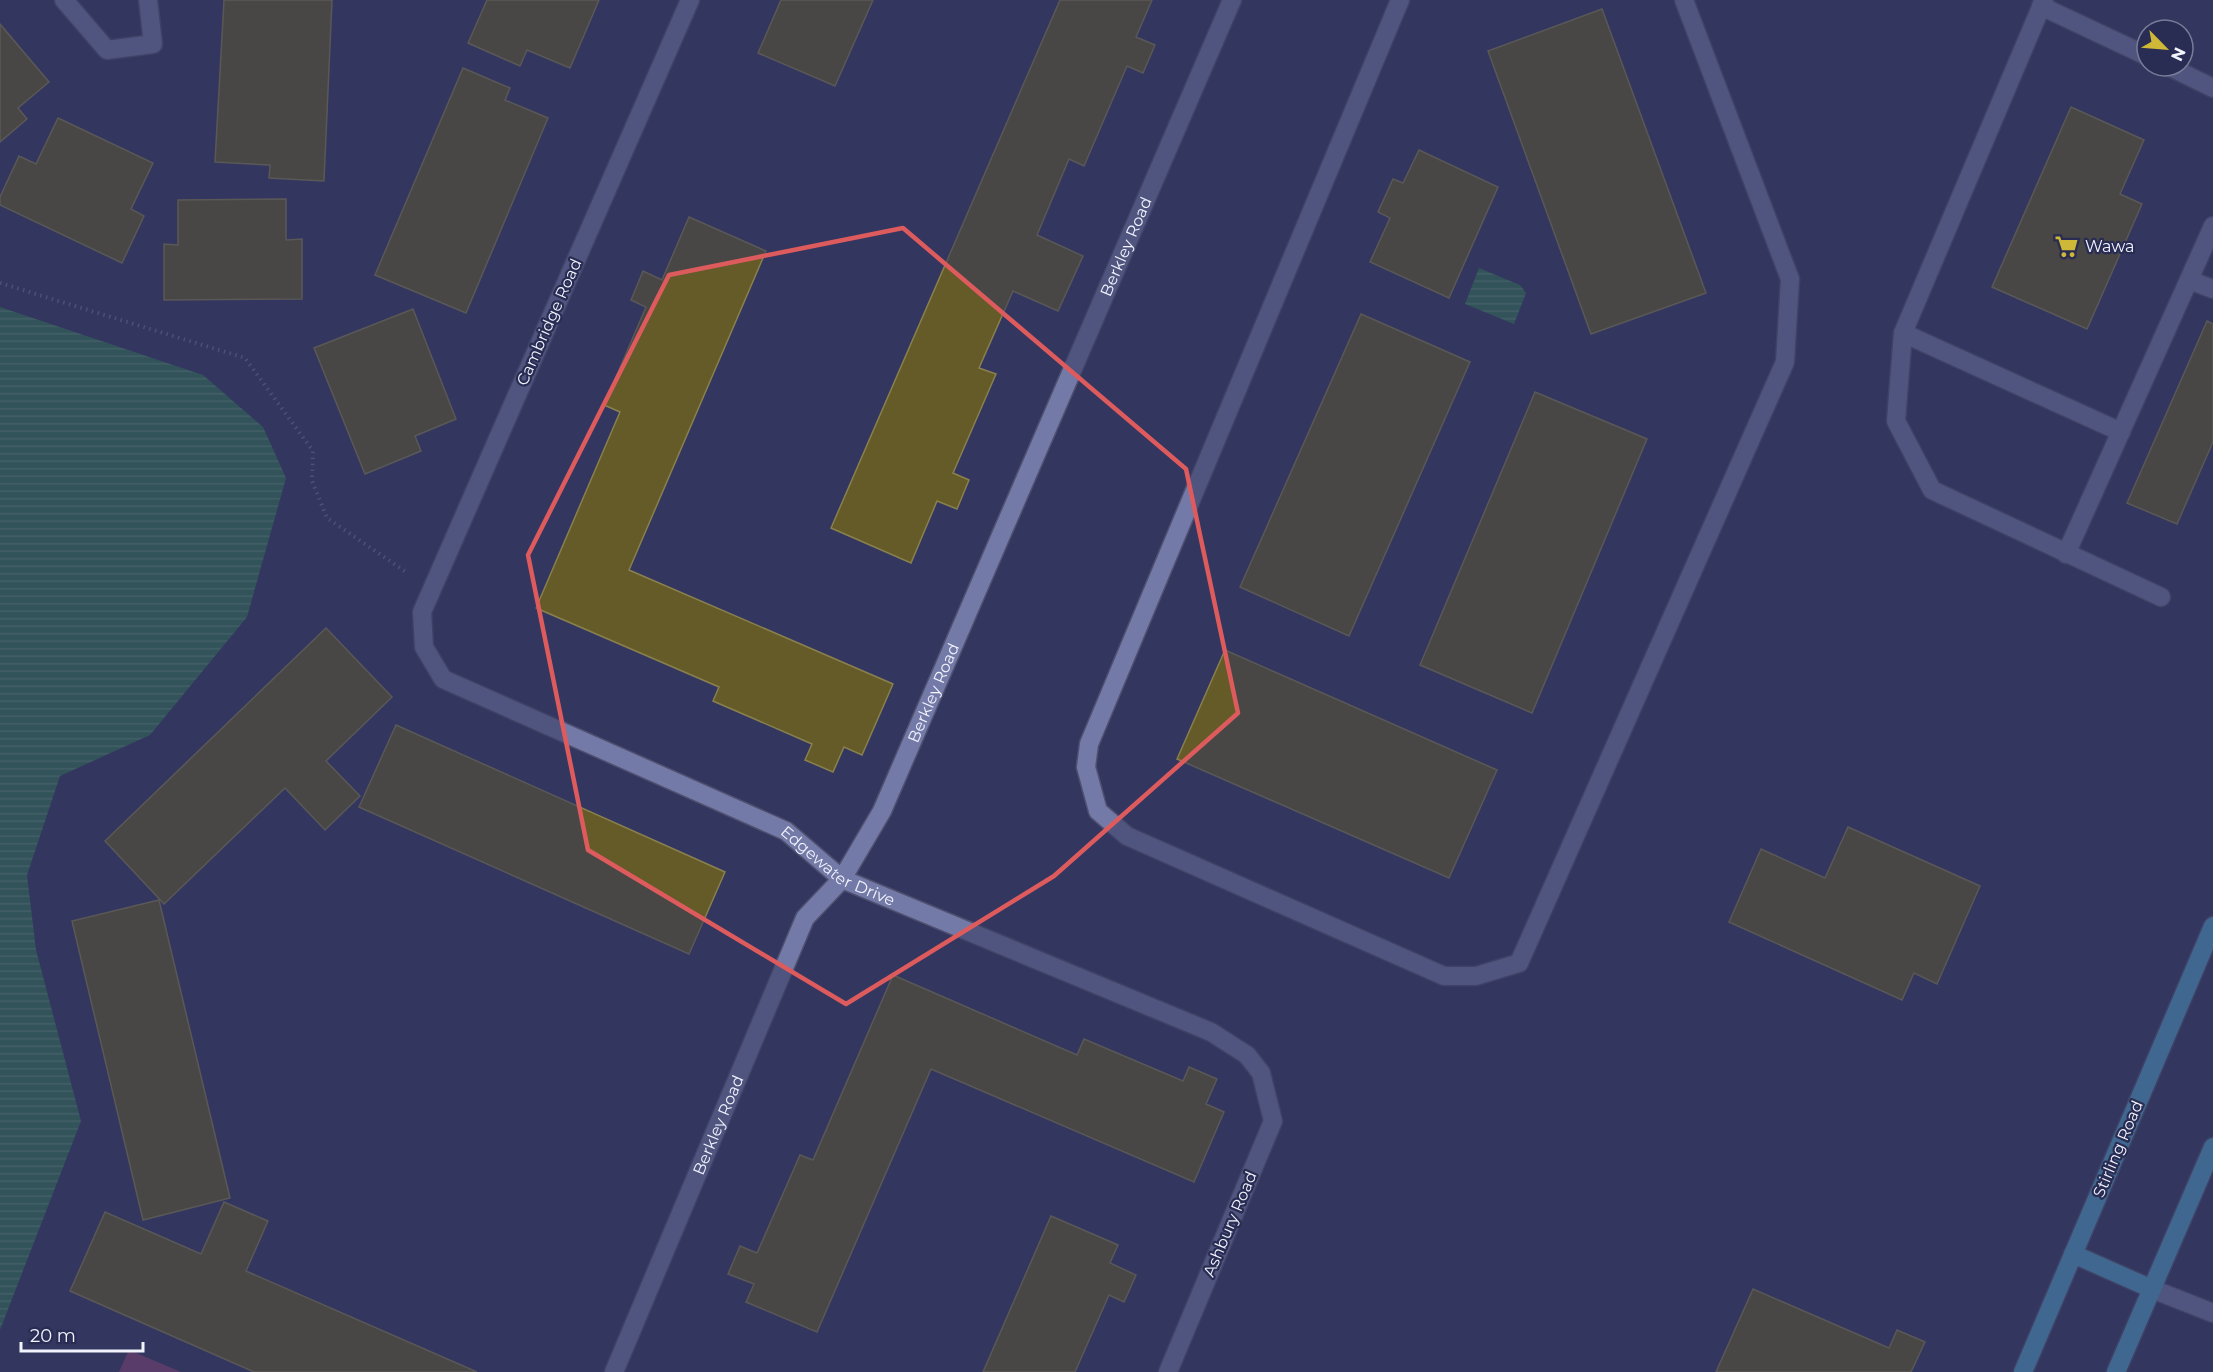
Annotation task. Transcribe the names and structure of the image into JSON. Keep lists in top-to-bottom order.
{
  "streets": {
    "main road": ["Stirling Road"],
    "street": [
      "Berkley Road",
      "Cambridge Road",
      "Edgewater Drive",
      "Ashbury Road"
    ]
  },
  "crossings": [
    ["Berkley Road", "Edgewater Drive"],
    ["Cambridge Road", "Edgewater Drive"],
    ["Edgewater Drive", "Ashbury Road"]
  ],
  "places": {
    "supermarket": ["Wawa"]
  },
  "scale_bar": "20 m",
  "north": "bottom right"
}
